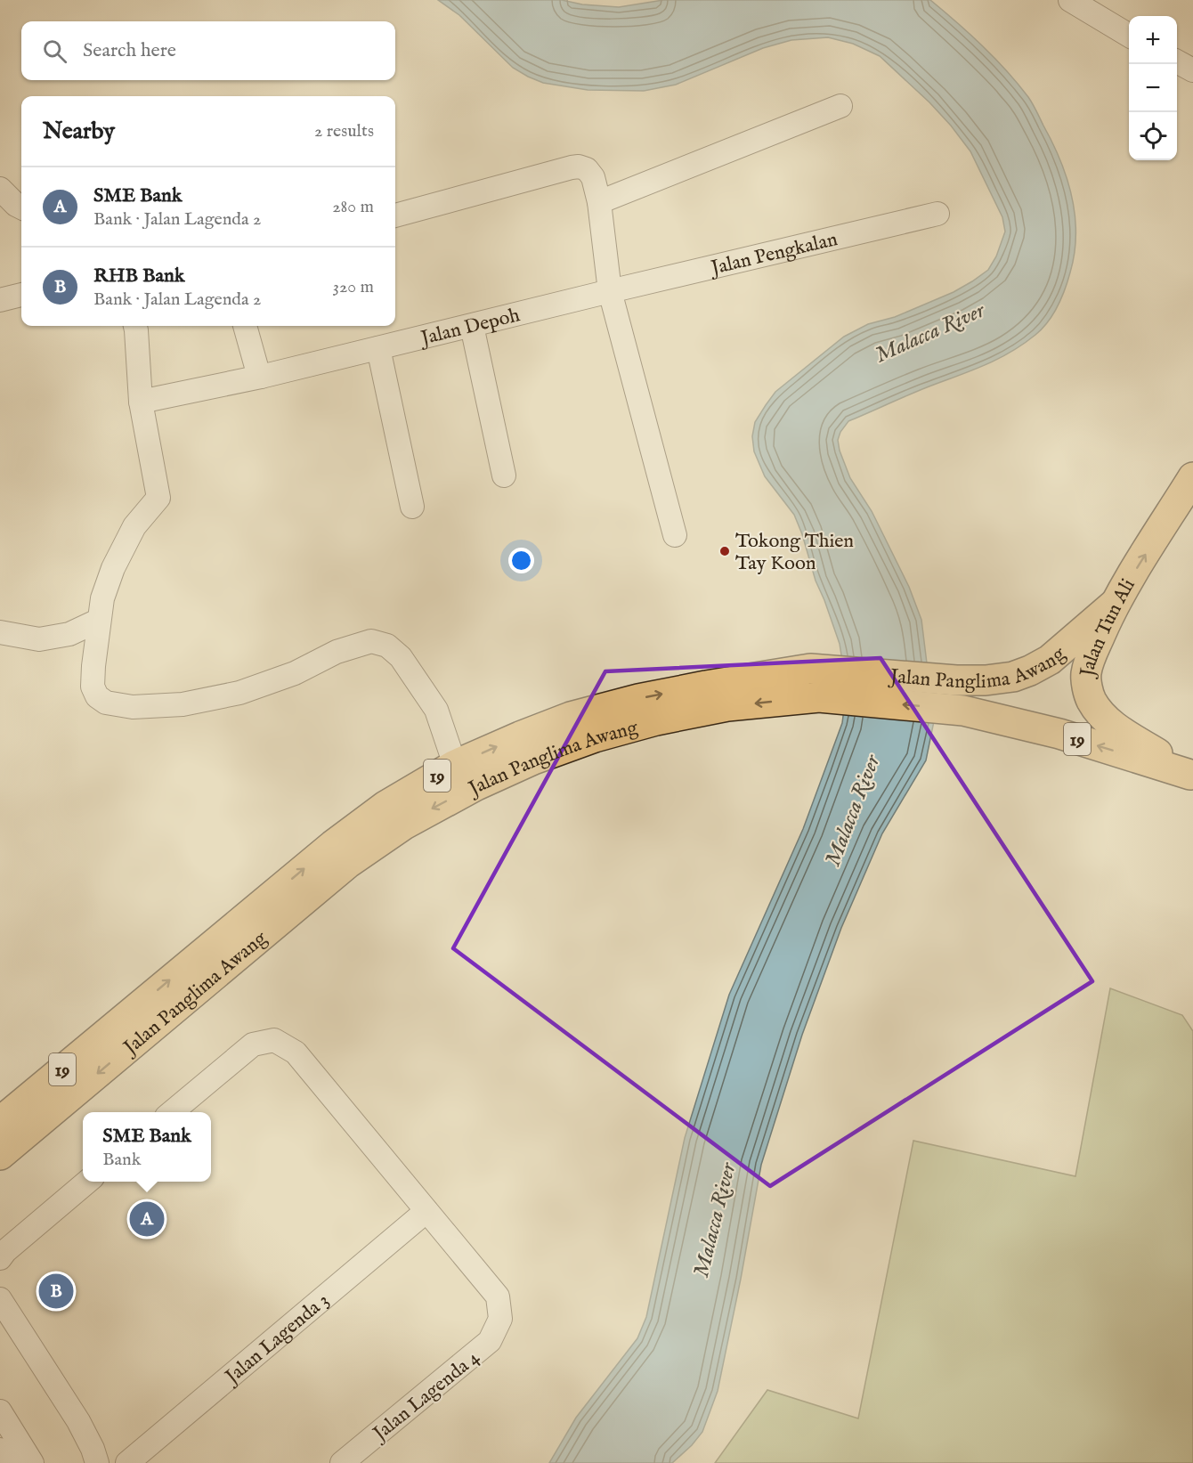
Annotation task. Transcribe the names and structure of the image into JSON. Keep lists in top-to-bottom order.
{
  "streets": {
    "main road": ["Jalan Tun Ali", "Jalan Panglima Awang", "19"],
    "street": [
      "Jalan Pengkalan",
      "Jalan Depoh",
      "Jalan Lagenda 3",
      "Jalan Lagenda 4"
    ]
  },
  "crossings": [
    ["Jalan Pengkalan", "Jalan Depoh"],
    ["Jalan Tun Ali", "Jalan Panglima Awang"],
    ["Jalan Lagenda 3", "Jalan Lagenda 4"]
  ],
  "one_way": ["Jalan Tun Ali"],
  "water": ["Malacca River"],
  "places": ["Tokong Thien Tay Koon"],
  "page": {
    "map_buttons": ["+", "−"],
    "search": "Search here",
    "heading": ["Nearby", "2 results"],
    "list": [
      {
        "mark": "A",
        "name": "SME Bank",
        "note": "Bank · Jalan Lagenda 2",
        "value": "280 m"
      },
      {
        "mark": "B",
        "name": "RHB Bank",
        "note": "Bank · Jalan Lagenda 2",
        "value": "320 m"
      }
    ],
    "popup": ["SME Bank", "Bank"],
    "pins": ["A", "B"]
  }
}
